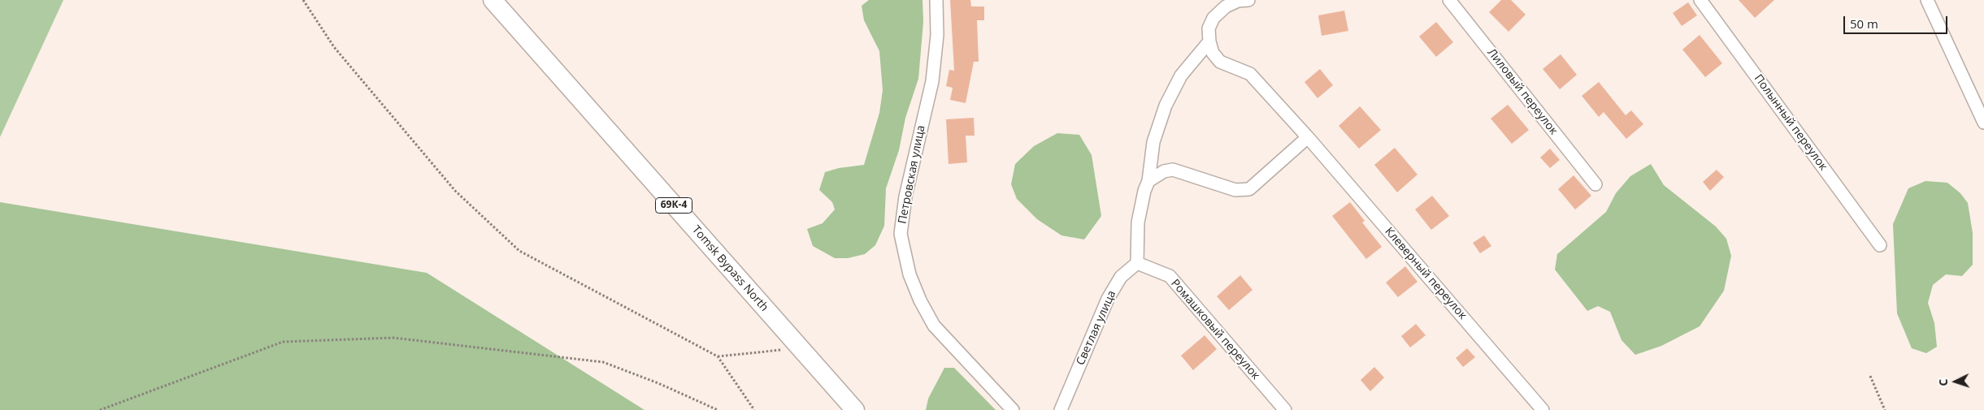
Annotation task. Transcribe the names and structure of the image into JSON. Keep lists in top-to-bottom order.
{
  "streets": {
    "main road": ["69К-4", "Tomsk Bypass North"],
    "street": [
      "Лиловый переулок",
      "Полынный переулок",
      "Петровская улица",
      "Клеверный переулок",
      "Светлая улица",
      "Ромашковый переулок"
    ]
  },
  "crossings": [
    ["Светлая улица", "Ромашковый переулок"]
  ],
  "scale_bar": "50 m",
  "north": "left"
}
